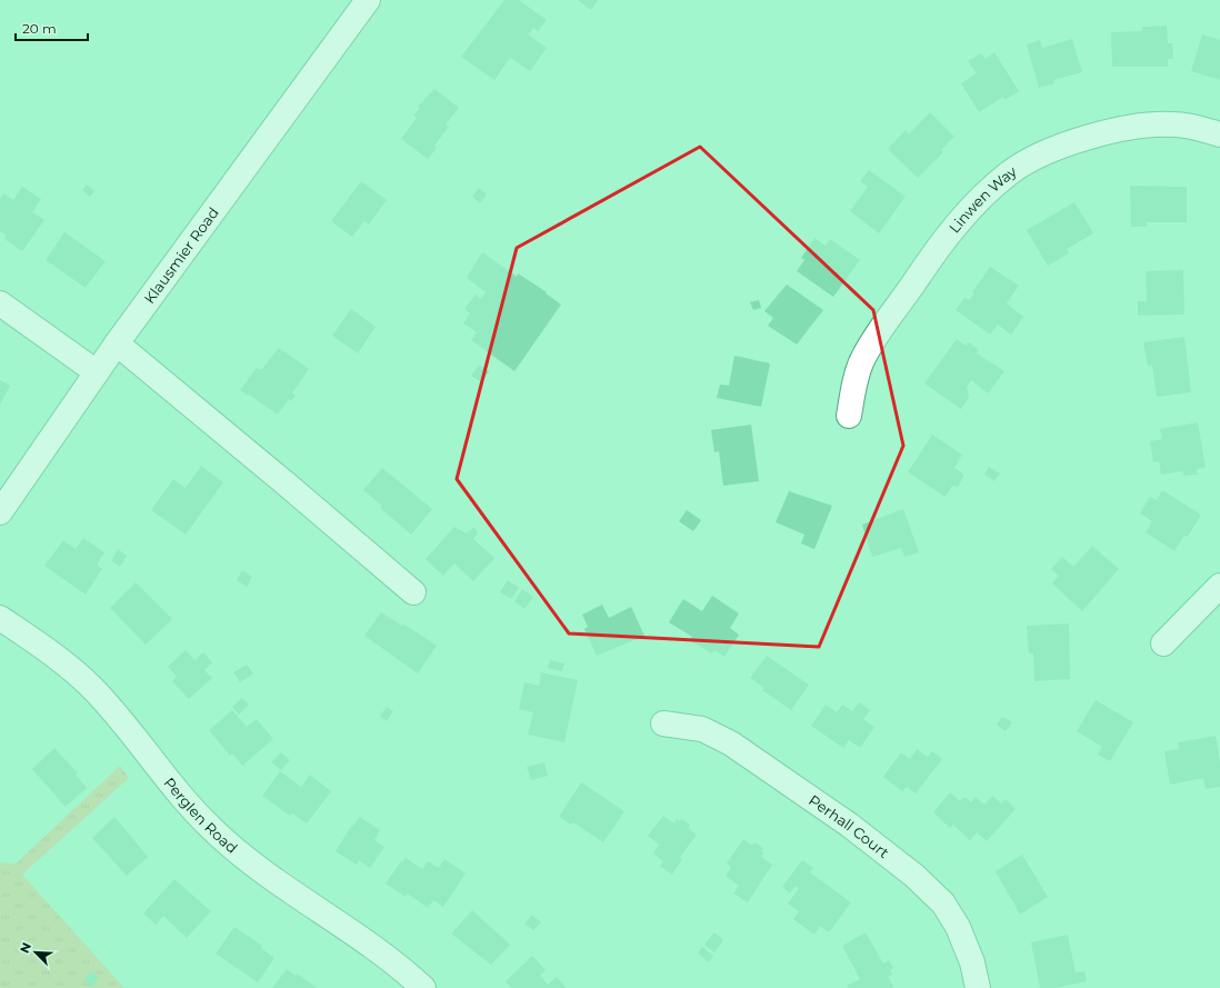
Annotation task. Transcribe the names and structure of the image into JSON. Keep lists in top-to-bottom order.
{
  "streets": {
    "street": [
      "Linwen Way",
      "Klausmier Road",
      "Perglen Road",
      "Perhall Court"
    ]
  },
  "scale_bar": "20 m",
  "north": "top left"
}
